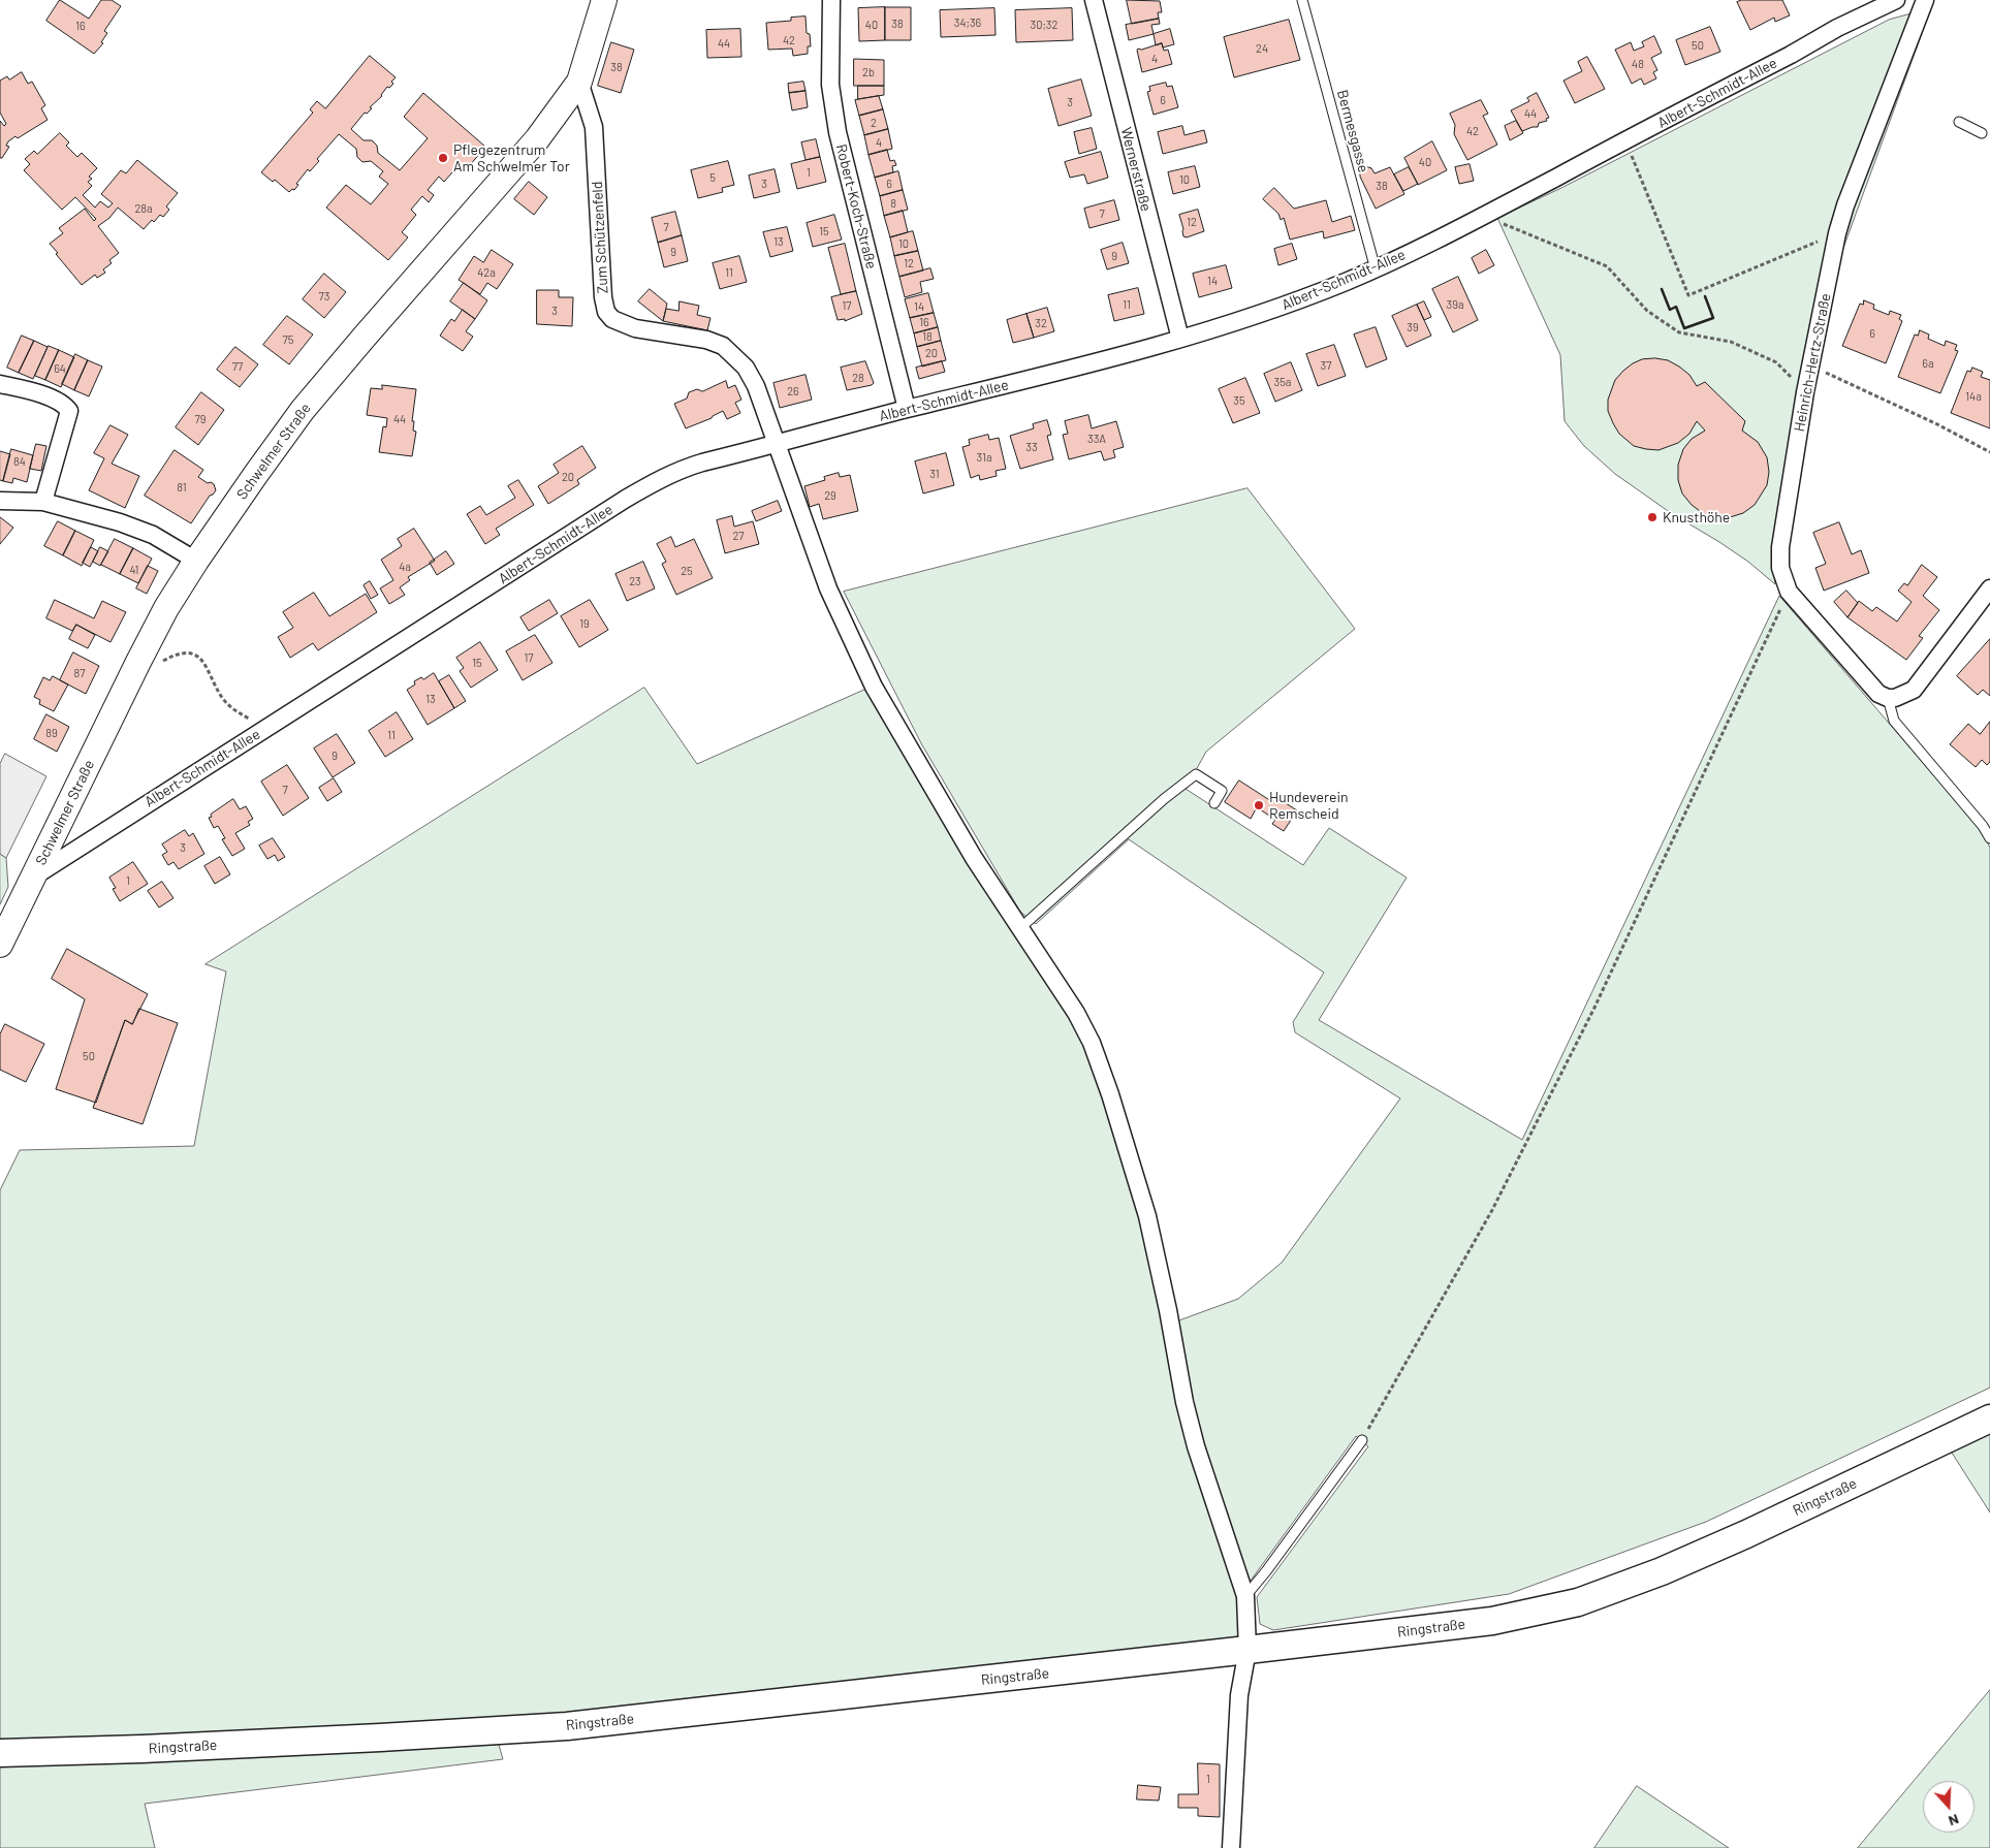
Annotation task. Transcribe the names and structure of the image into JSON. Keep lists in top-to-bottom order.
{
  "streets": {
    "main road": ["Ringstraße"],
    "street": [
      "Albert-Schmidt-Allee",
      "Wernerstraße",
      "Robert-Koch-Straße",
      "Zum Schützenfeld",
      "Heinrich-Hertz-Straße",
      "Schwelmer Straße"
    ],
    "lane": ["Bermesgasse"]
  },
  "crossings": [
    ["Albert-Schmidt-Allee", "Bermesgasse"],
    ["Albert-Schmidt-Allee", "Wernerstraße"],
    ["Albert-Schmidt-Allee", "Robert-Koch-Straße"],
    ["Albert-Schmidt-Allee", "Zum Schützenfeld"],
    ["Albert-Schmidt-Allee", "Schwelmer Straße"],
    ["Zum Schützenfeld", "Schwelmer Straße"]
  ],
  "places": ["Pflegezentrum Am Schwelmer Tor", "Knusthöhe", "Hundeverein Remscheid"],
  "house_numbers": [
    "34;36",
    "38",
    "40",
    "30;32",
    "16",
    "42",
    "44",
    "50",
    "24",
    "4",
    "48",
    "38",
    "2b",
    "6",
    "3",
    "44",
    "2",
    "42",
    "4",
    "40",
    "1",
    "5",
    "10",
    "3",
    "6",
    "38",
    "8",
    "28a",
    "7",
    "12",
    "7",
    "15",
    "13",
    "10",
    "9",
    "9",
    "12",
    "42a",
    "11",
    "14",
    "73",
    "11",
    "39a",
    "17",
    "14",
    "3",
    "16",
    "32",
    "39",
    "6",
    "18",
    "75",
    "20",
    "6a",
    "37",
    "77",
    "64",
    "28",
    "35a",
    "26",
    "14a",
    "35",
    "79",
    "44",
    "33A",
    "33",
    "31a",
    "84",
    "31",
    "20",
    "81",
    "29",
    "27",
    "4a",
    "41",
    "25",
    "23",
    "19",
    "17",
    "15",
    "87",
    "13",
    "89",
    "11",
    "9",
    "7",
    "3",
    "1",
    "50",
    "1"
  ],
  "north": "bottom"
}
